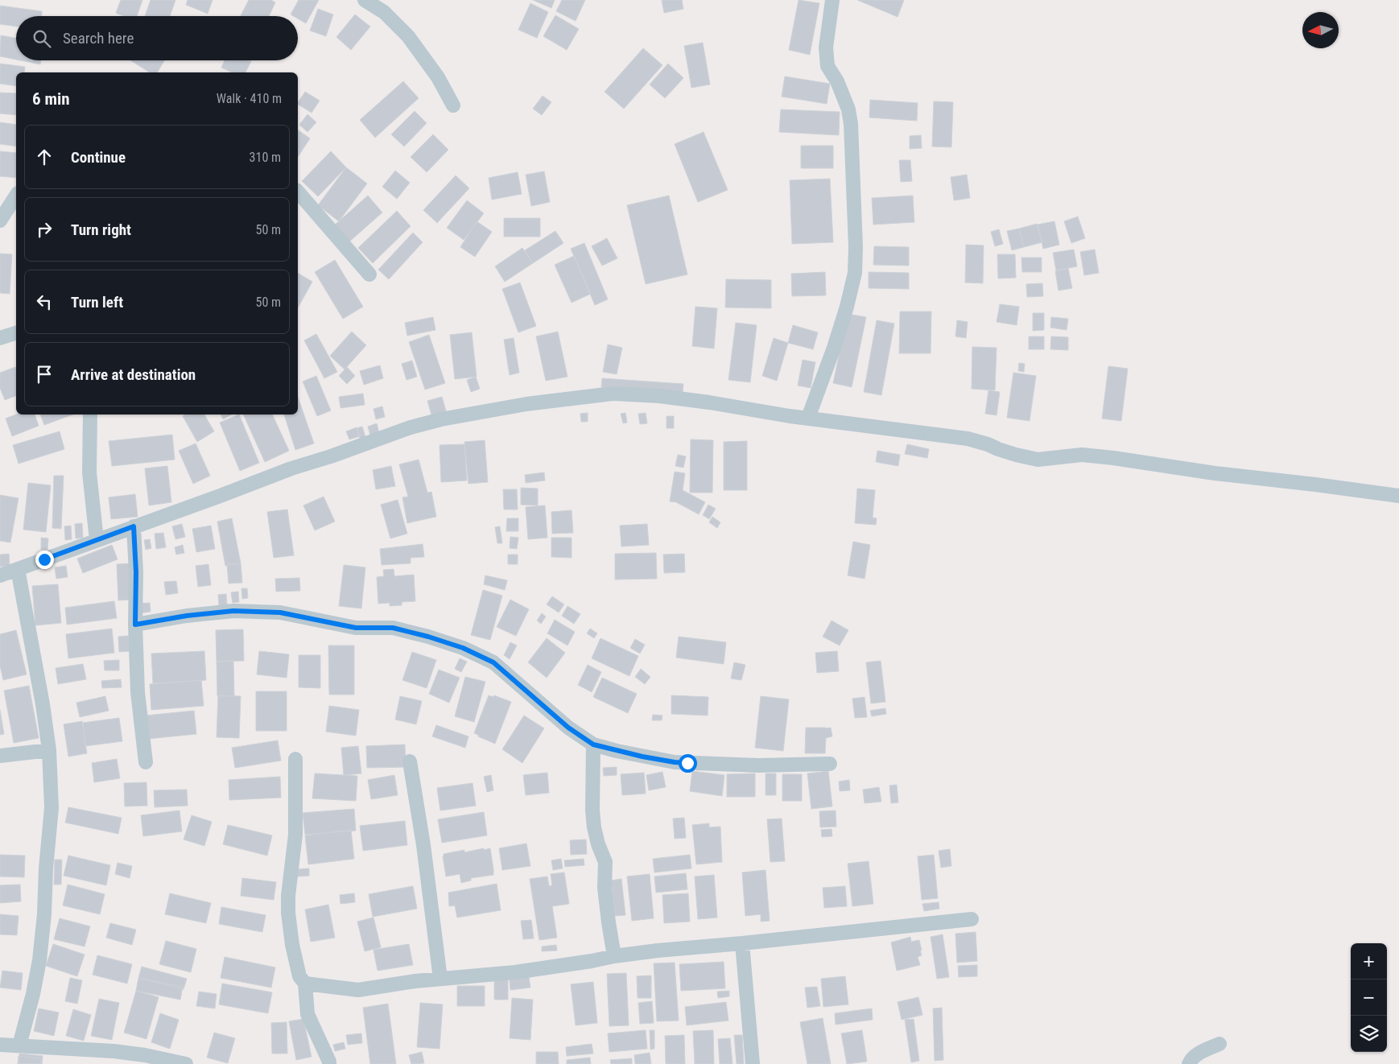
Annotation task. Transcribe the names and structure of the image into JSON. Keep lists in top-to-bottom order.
{
  "north": "left",
  "page": {
    "search": "Search here",
    "heading": ["6 min", "Walk · 410 m"],
    "list": [
      ["Continue", "310 m"],
      ["Turn right", "50 m"],
      ["Turn left", "50 m"],
      "Arrive at destination"
    ],
    "map_buttons": ["+", "−"]
  }
}
